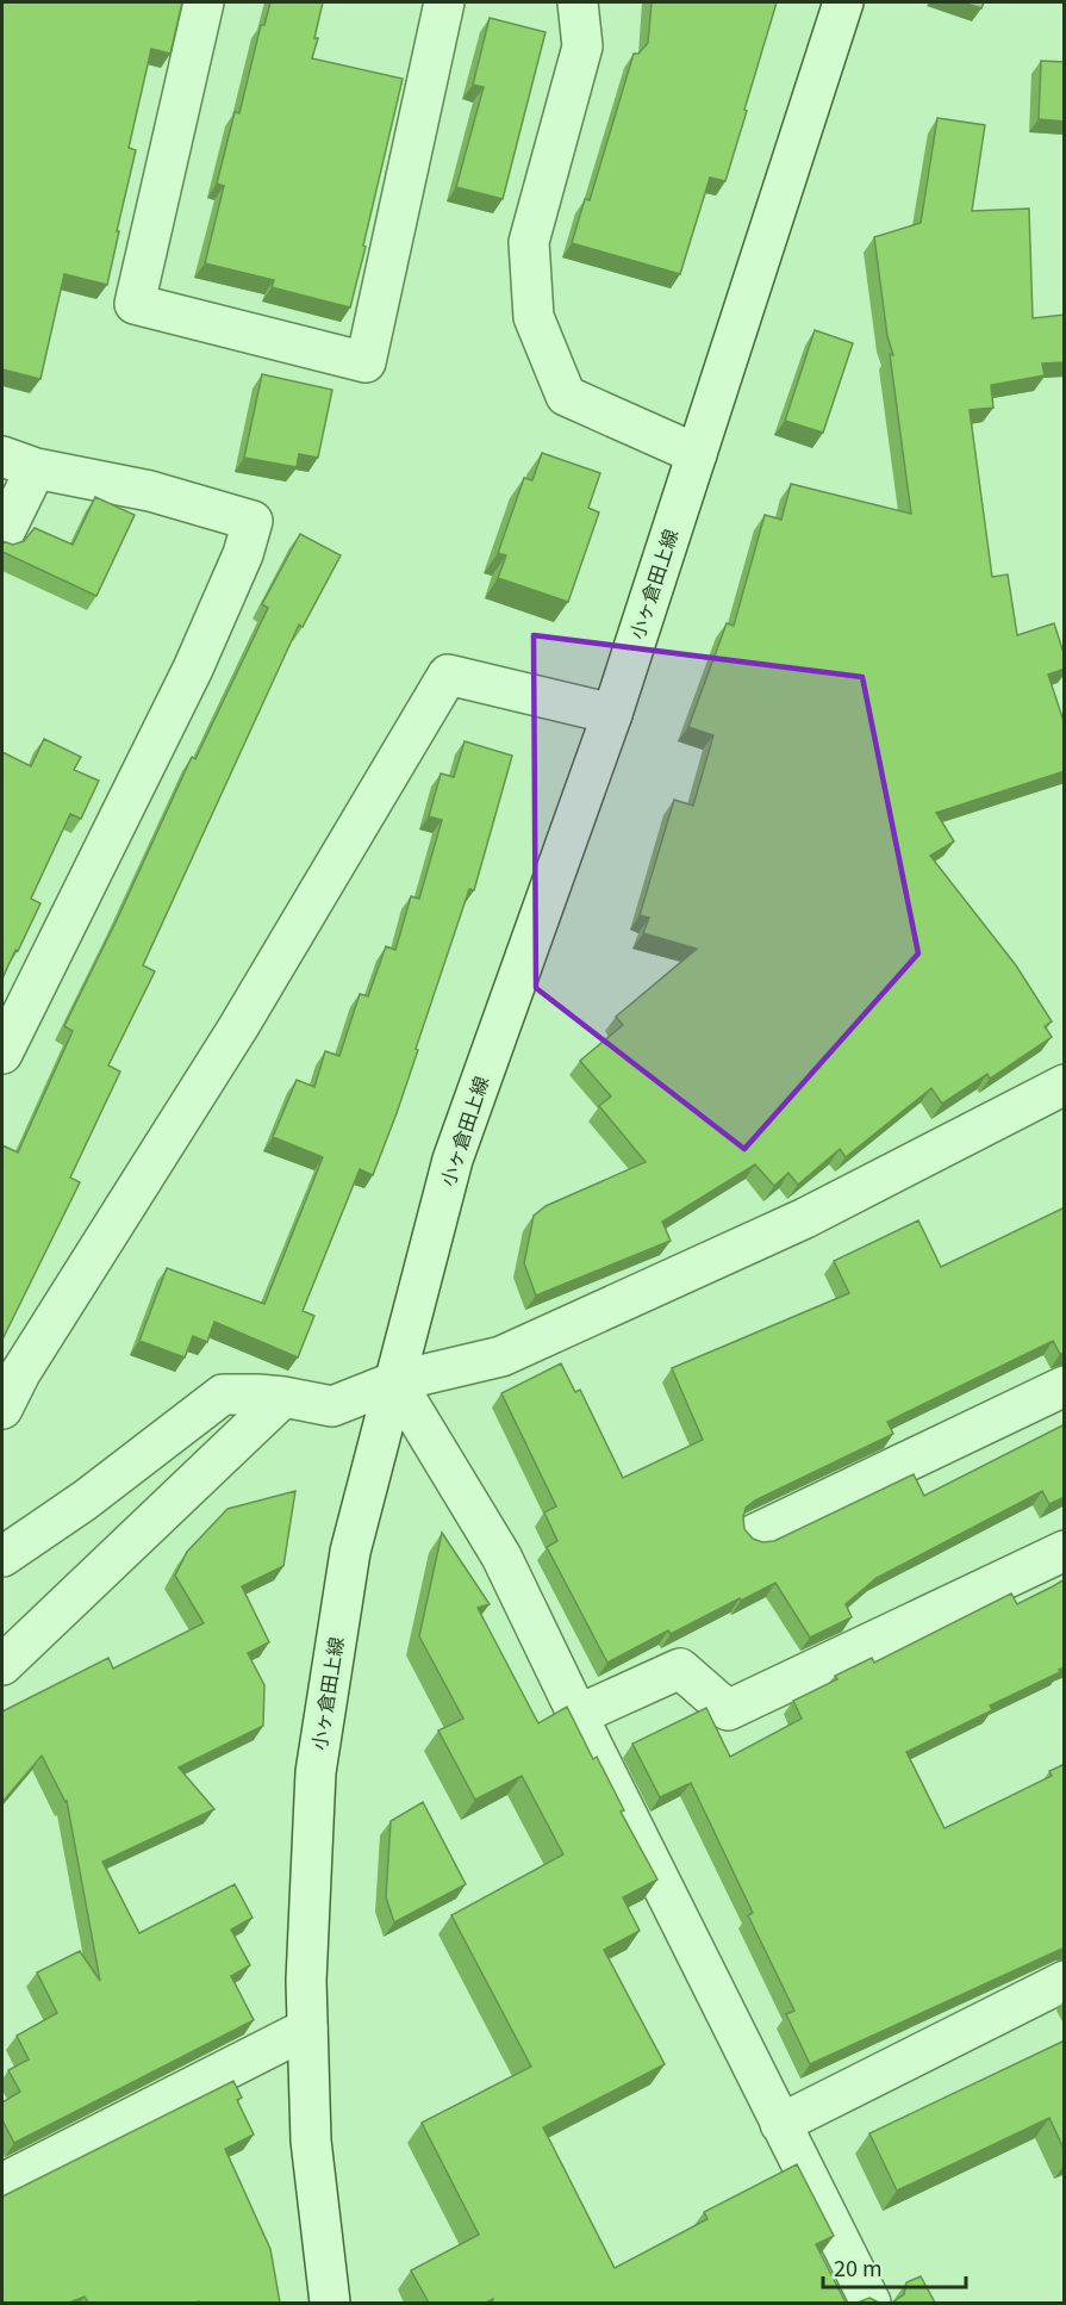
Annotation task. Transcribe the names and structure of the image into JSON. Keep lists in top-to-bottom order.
{
  "streets": {
    "street": ["小ヶ倉田上線"]
  },
  "scale_bar": "20 m"
}
